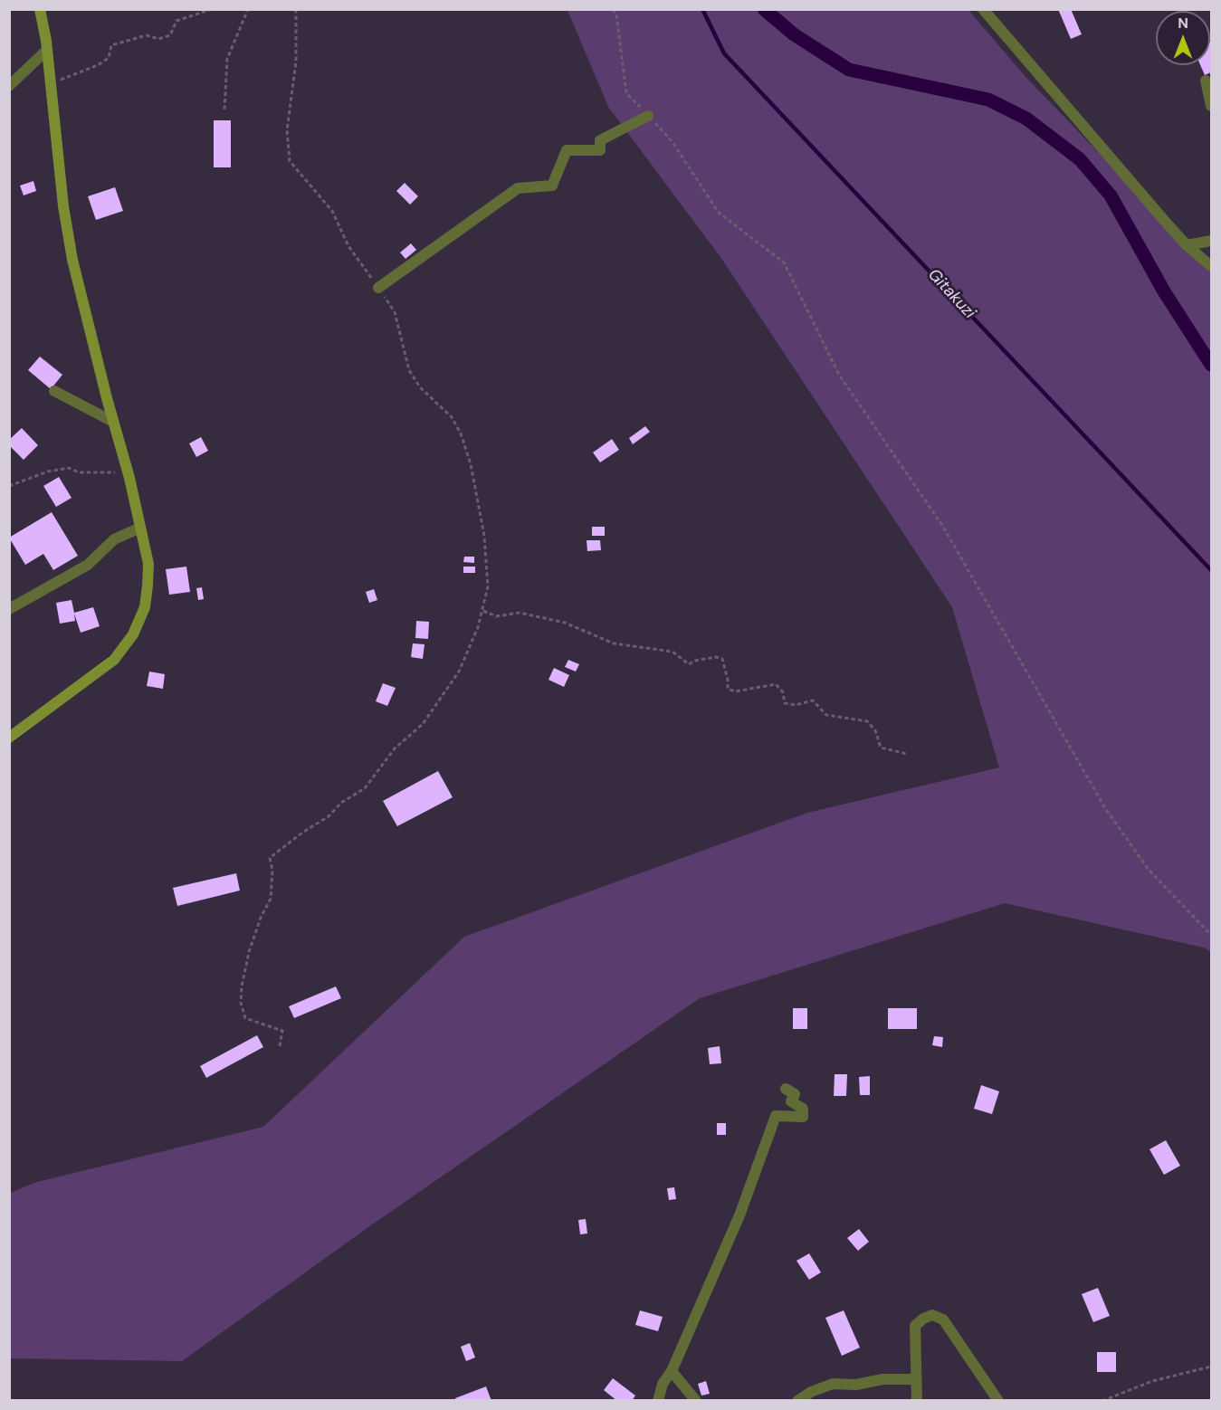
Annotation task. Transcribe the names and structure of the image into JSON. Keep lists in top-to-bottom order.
{
  "water": ["Gitakuzi"],
  "north": "top"
}
